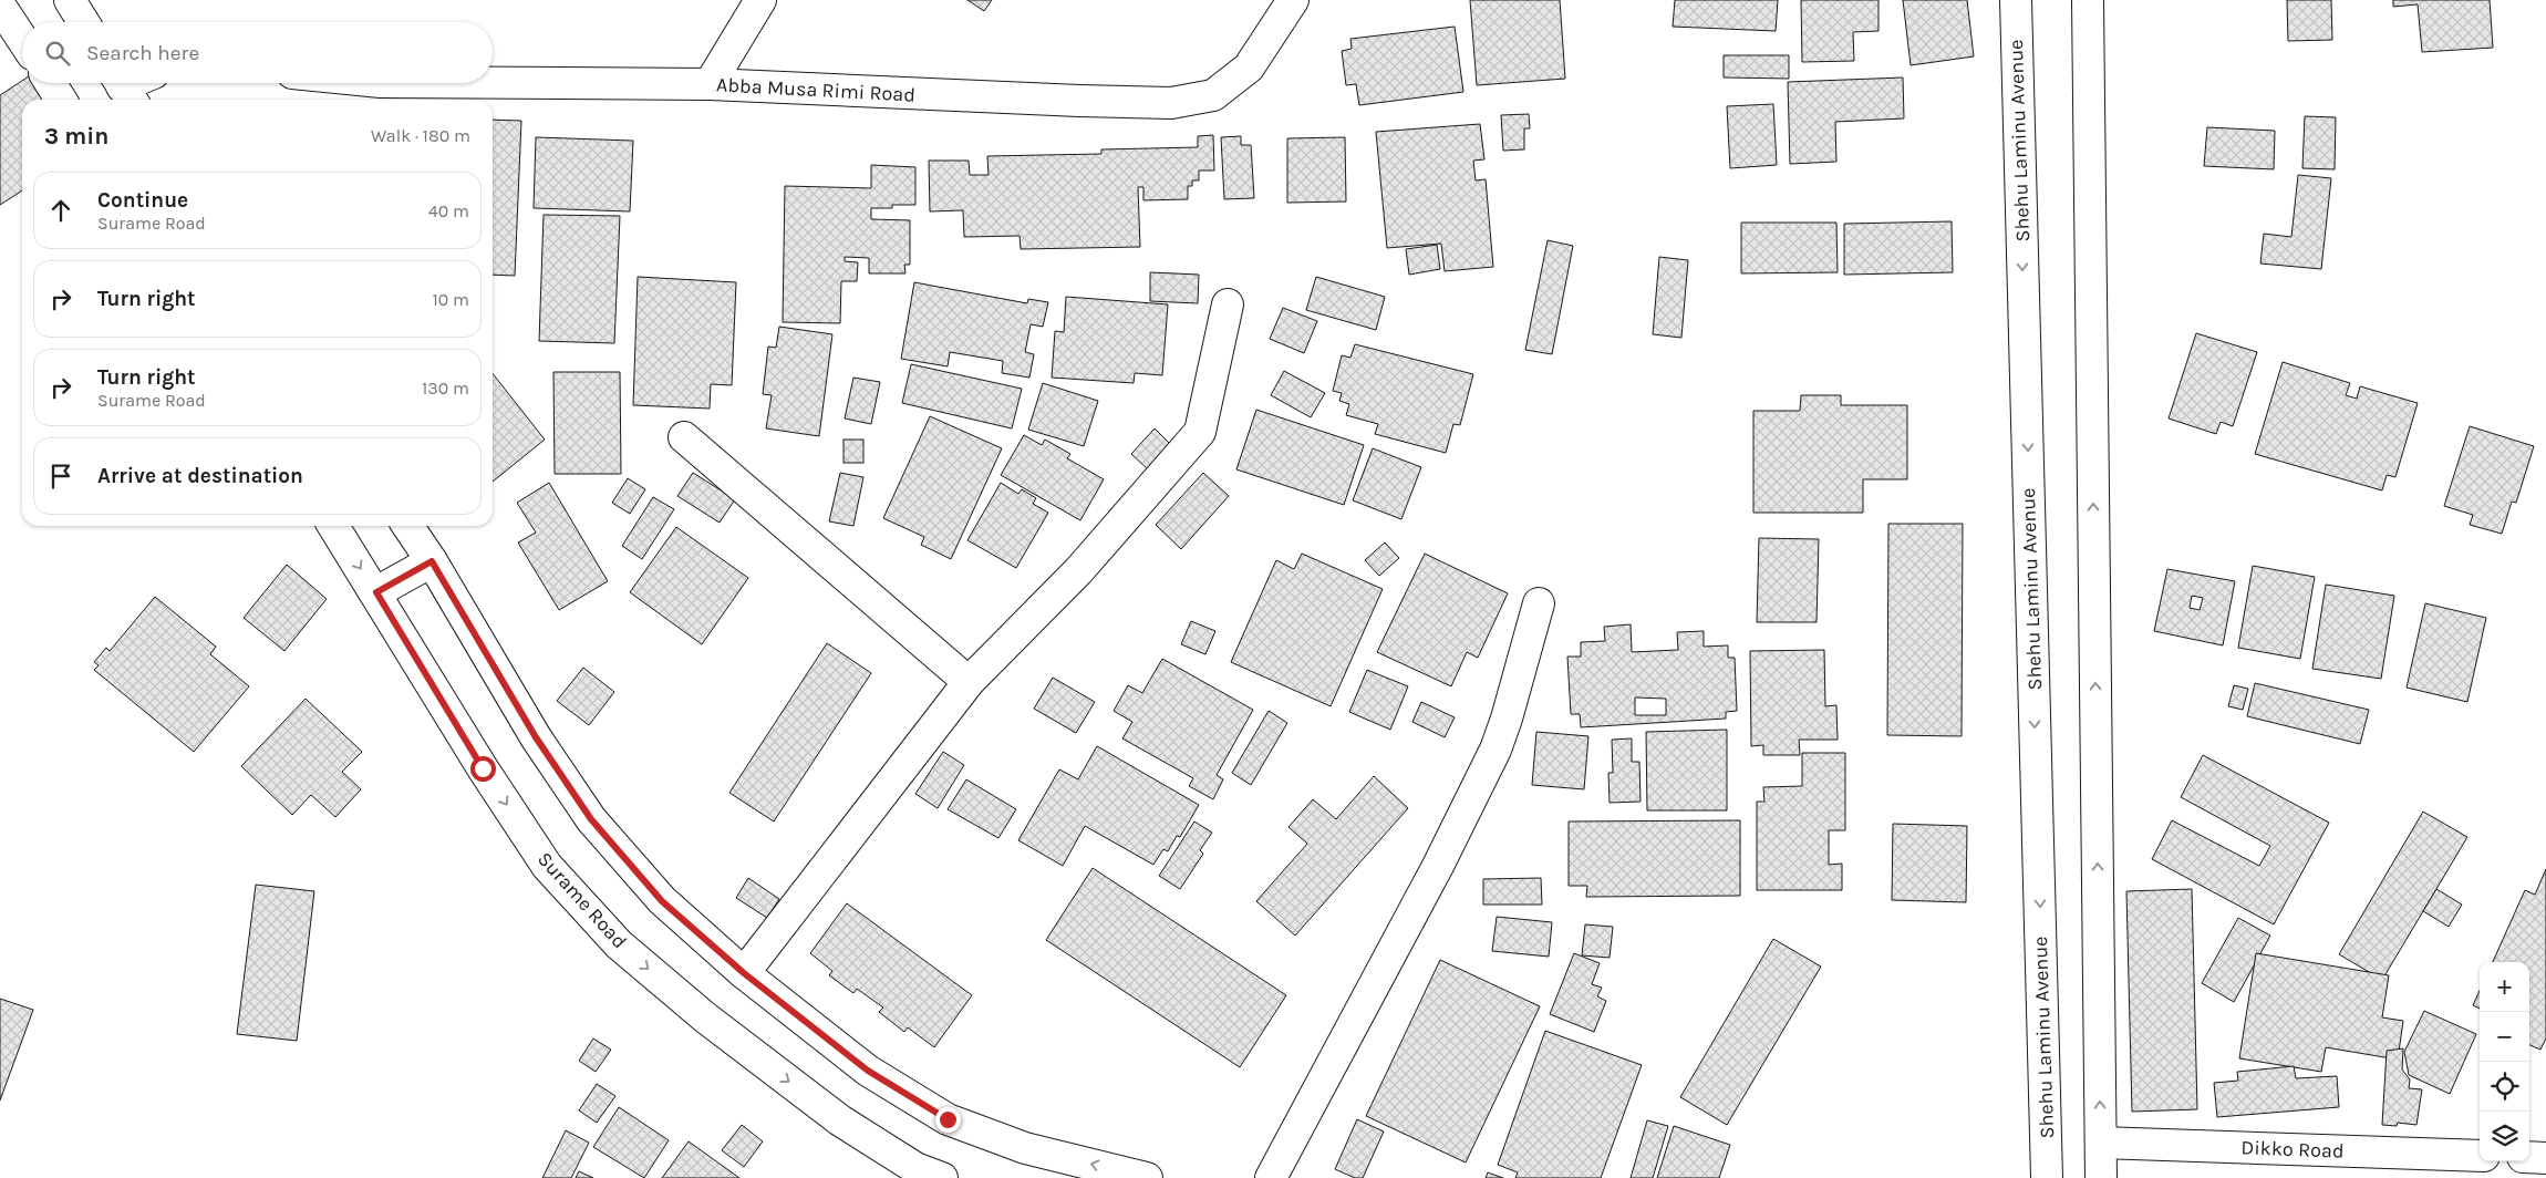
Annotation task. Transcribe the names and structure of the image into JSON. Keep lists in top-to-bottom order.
{
  "streets": {
    "street": [
      "Abba Musa Rimi Road",
      "Shehu Laminu Avenue",
      "Surame Road",
      "Dikko Road"
    ]
  },
  "page": {
    "search": "Search here",
    "heading": ["3 min", "Walk · 180 m"],
    "list": [
      ["Continue", "Surame Road", "40 m"],
      ["Turn right", "10 m"],
      ["Turn right", "Surame Road", "130 m"],
      "Arrive at destination"
    ],
    "map_buttons": ["+", "−"]
  }
}
